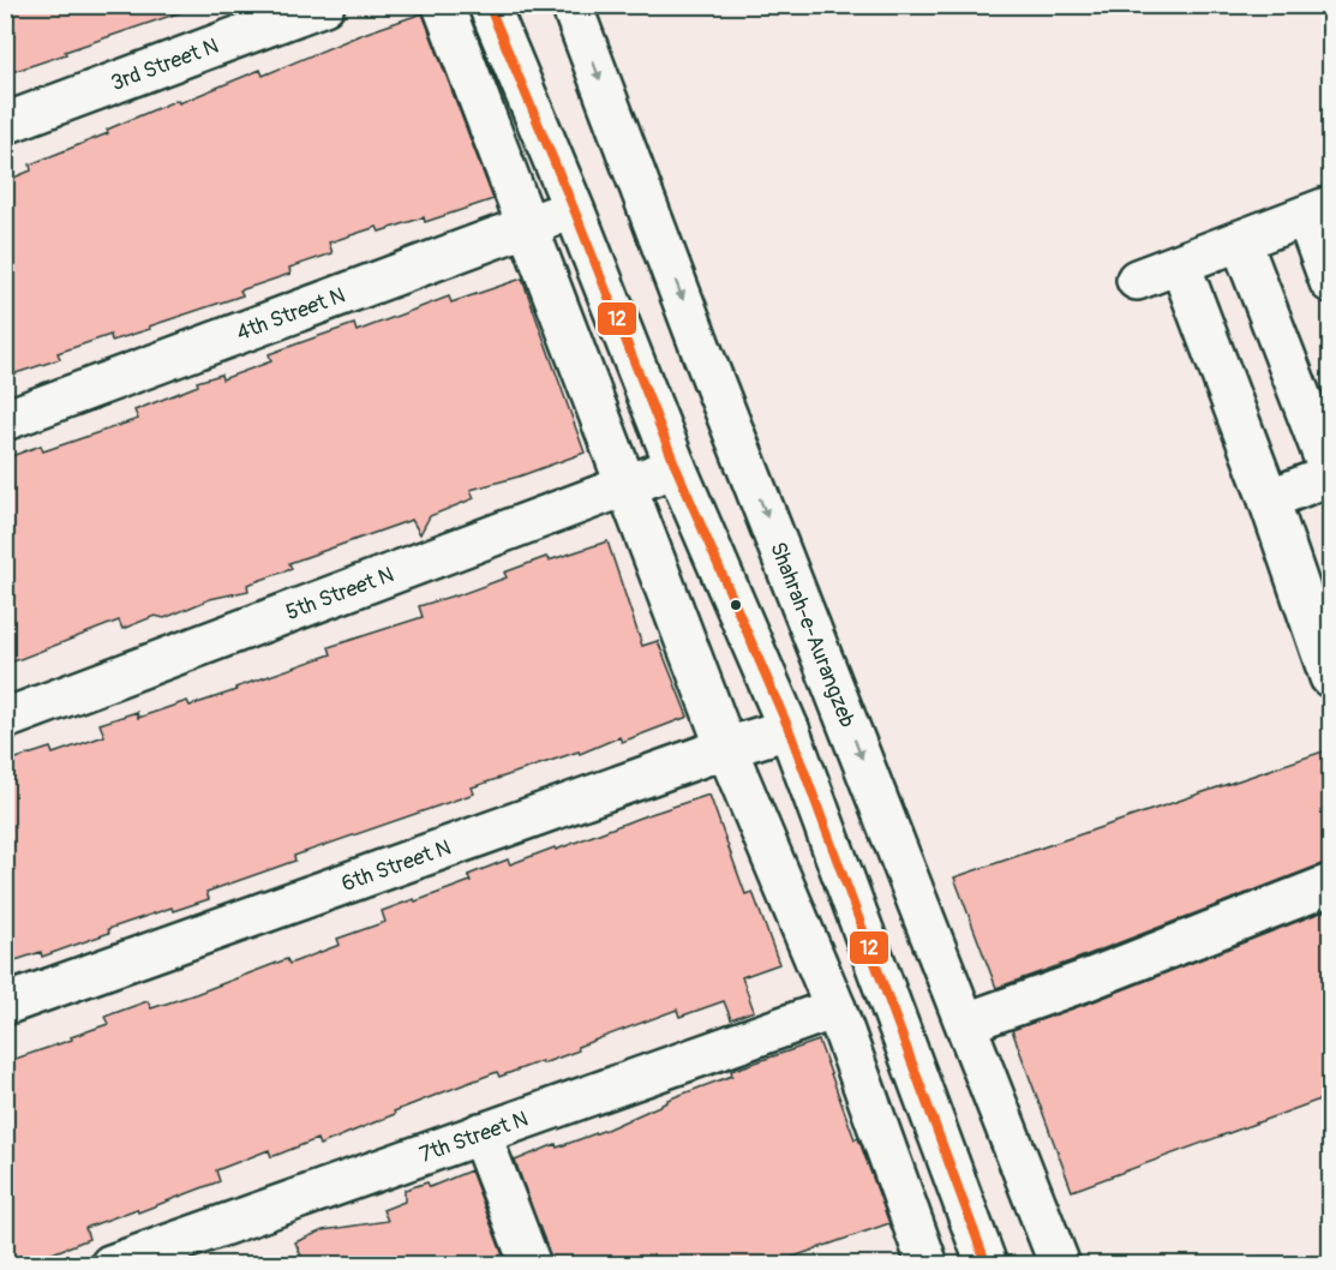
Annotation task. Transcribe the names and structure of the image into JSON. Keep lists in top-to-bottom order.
{
  "streets": {
    "street": [
      "3rd Street N",
      "4th Street N",
      "5th Street N",
      "Shahrah-e-Aurangzeb",
      "6th Street N",
      "7th Street N"
    ]
  },
  "lines": ["transit line 12"]
}
